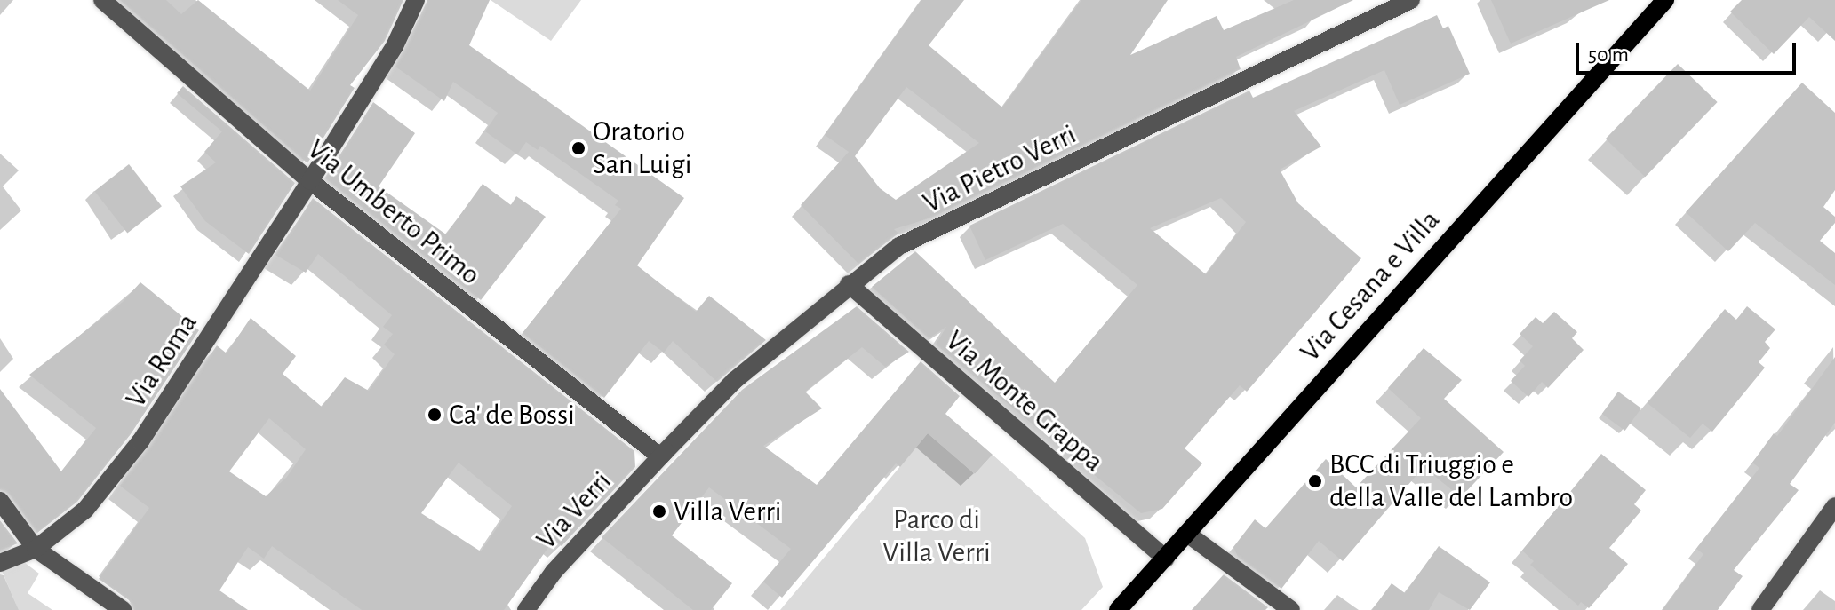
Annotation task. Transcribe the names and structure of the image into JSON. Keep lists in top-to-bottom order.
{
  "streets": {
    "main road": ["Via Cesana e Villa"],
    "street": [
      "Via Pietro Verri",
      "Via Umberto Primo",
      "Via Roma",
      "Via Monte Grappa",
      "Via Verri"
    ]
  },
  "crossings": [
    ["Via Pietro Verri", "Via Umberto Primo"],
    ["Via Pietro Verri", "Via Monte Grappa"],
    ["Via Pietro Verri", "Via Verri"],
    ["Via Umberto Primo", "Via Roma"],
    ["Via Umberto Primo", "Via Verri"],
    ["Via Cesana e Villa", "Via Monte Grappa"]
  ],
  "parks": ["Parco di Villa Verri"],
  "places": [
    "Oratorio San Luigi",
    "Ca' de Bossi",
    "BCC di Triuggio e della Valle del Lambro",
    "Villa Verri"
  ],
  "scale_bar": "50 m"
}
